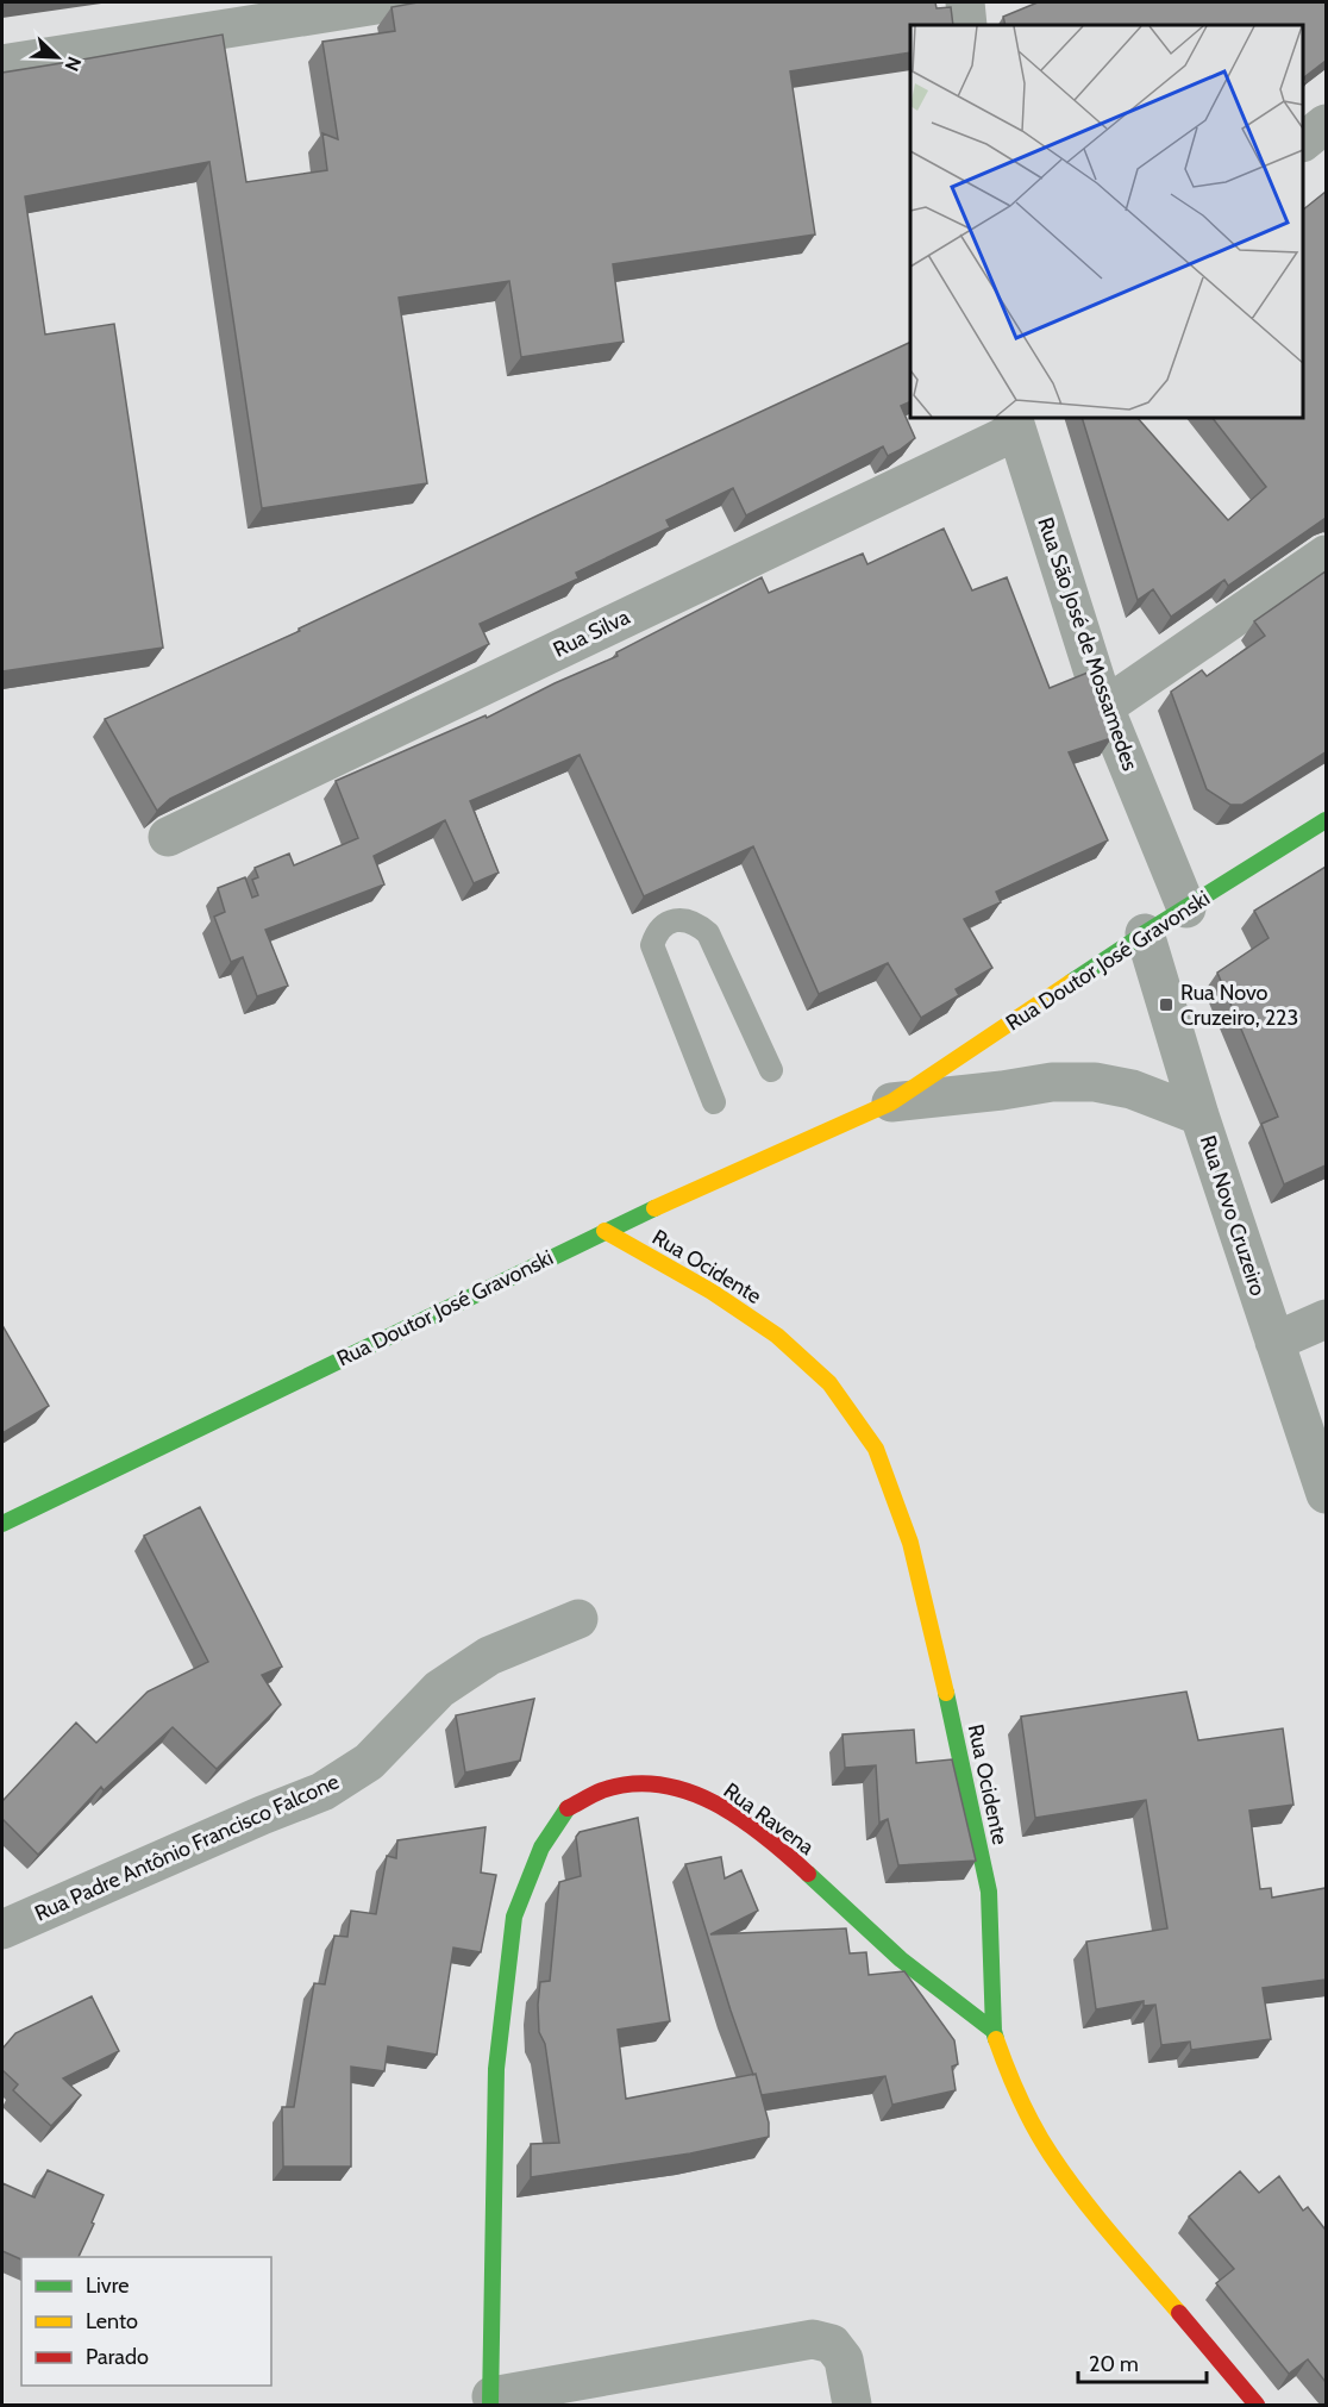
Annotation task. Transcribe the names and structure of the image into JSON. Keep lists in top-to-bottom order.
{
  "streets": {
    "street": [
      "Rua Silva",
      "Rua São José de Mossamedes",
      "Rua Doutor José Gravonski",
      "Rua Novo Cruzeiro",
      "Rua Ocidente",
      "Rua Ravena",
      "Rua Padre Antônio Francisco Falcone"
    ]
  },
  "crossings": [
    ["Rua Silva", "Rua São José de Mossamedes"],
    ["Rua São José de Mossamedes", "Rua Doutor José Gravonski"],
    ["Rua Doutor José Gravonski", "Rua Novo Cruzeiro"],
    ["Rua Doutor José Gravonski", "Rua Ocidente"],
    ["Rua Ocidente", "Rua Ravena"]
  ],
  "places": {
    "transit": ["Rua Novo Cruzeiro, 223"]
  },
  "legend": ["Livre", "Lento", "Parado"],
  "scale_bar": "20 m",
  "north": "bottom right"
}
